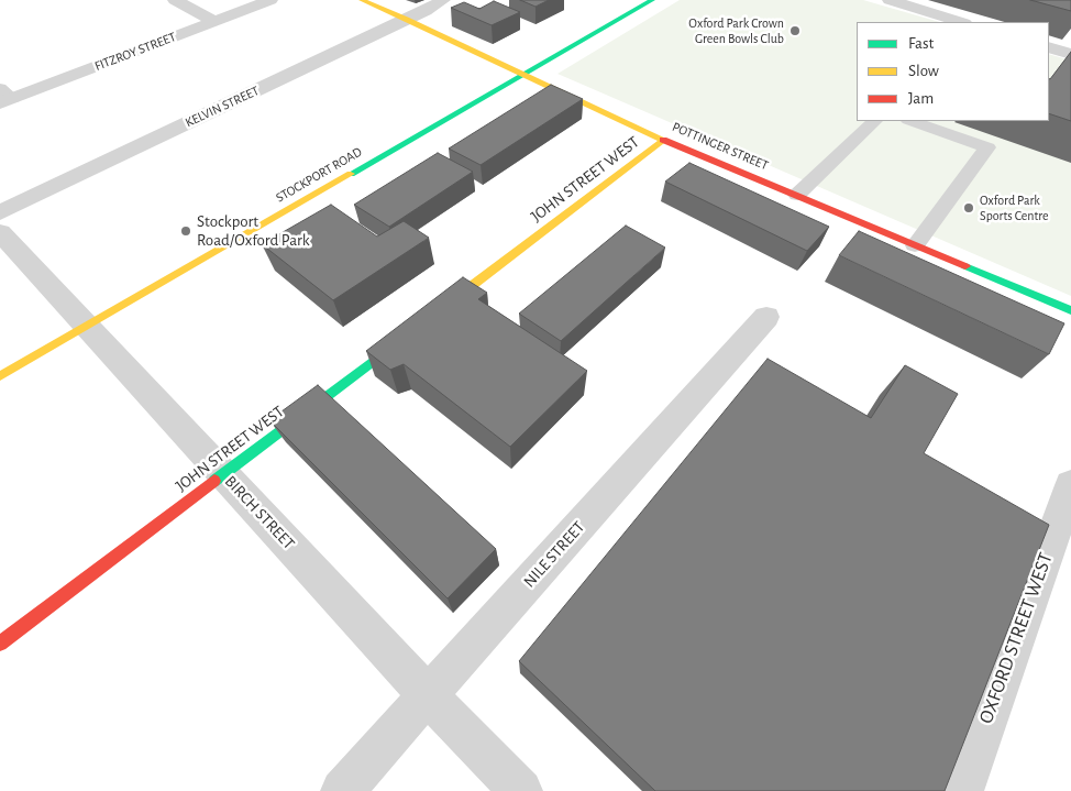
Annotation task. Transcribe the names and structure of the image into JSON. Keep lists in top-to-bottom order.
{
  "streets": {
    "main road": ["POTTINGER STREET", "STOCKPORT ROAD", "JOHN STREET WEST"],
    "street": [
      "FITZROY STREET",
      "KELVIN STREET",
      "BIRCH STREET",
      "NILE STREET",
      "OXFORD STREET WEST"
    ]
  },
  "crossings": [
    ["KELVIN STREET", "POTTINGER STREET"],
    ["POTTINGER STREET", "STOCKPORT ROAD"],
    ["POTTINGER STREET", "JOHN STREET WEST"],
    ["STOCKPORT ROAD", "BIRCH STREET"],
    ["JOHN STREET WEST", "BIRCH STREET"],
    ["BIRCH STREET", "NILE STREET"]
  ],
  "places": ["Oxford Park Crown Green Bowls Club", "Oxford Park Sports Centre", "Stockport Road/Oxford Park"],
  "legend": ["Fast", "Slow", "Jam"]
}
